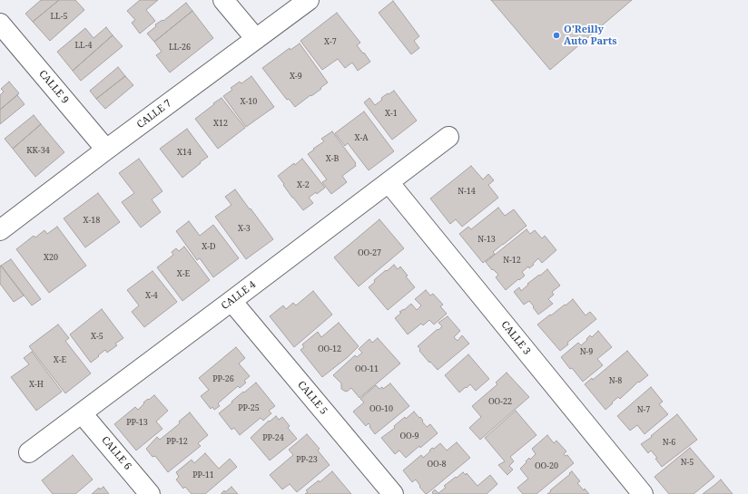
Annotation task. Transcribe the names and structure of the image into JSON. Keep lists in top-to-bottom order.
{
  "streets": {
    "street": [
      "CALLE 9",
      "CALLE 7",
      "CALLE 4",
      "CALLE 3",
      "CALLE 5",
      "CALLE 6"
    ]
  },
  "crossings": [
    ["CALLE 9", "CALLE 7"],
    ["CALLE 4", "CALLE 3"],
    ["CALLE 4", "CALLE 5"],
    ["CALLE 4", "CALLE 6"]
  ],
  "places": ["O'Reilly Auto Parts"],
  "house_numbers": [
    "LL-5",
    "X-7",
    "LL-4",
    "LL-26",
    "X-9",
    "X-10",
    "X-1",
    "X12",
    "X-A",
    "KK-34",
    "X14",
    "X-B",
    "X-2",
    "N-14",
    "X-18",
    "X-3",
    "N-13",
    "X-D",
    "OO-27",
    "X20",
    "N-12",
    "X-E",
    "X-4",
    "X-5",
    "OO-12",
    "N-9",
    "X-E",
    "OO-11",
    "PP-26",
    "N-8",
    "X-H",
    "OO-22",
    "PP-25",
    "OO-10",
    "N-7",
    "PP-13",
    "OO-9",
    "PP-24",
    "PP-12",
    "N-6",
    "PP-23",
    "N-5",
    "OO-8",
    "OO-20",
    "PP-11"
  ]
}
